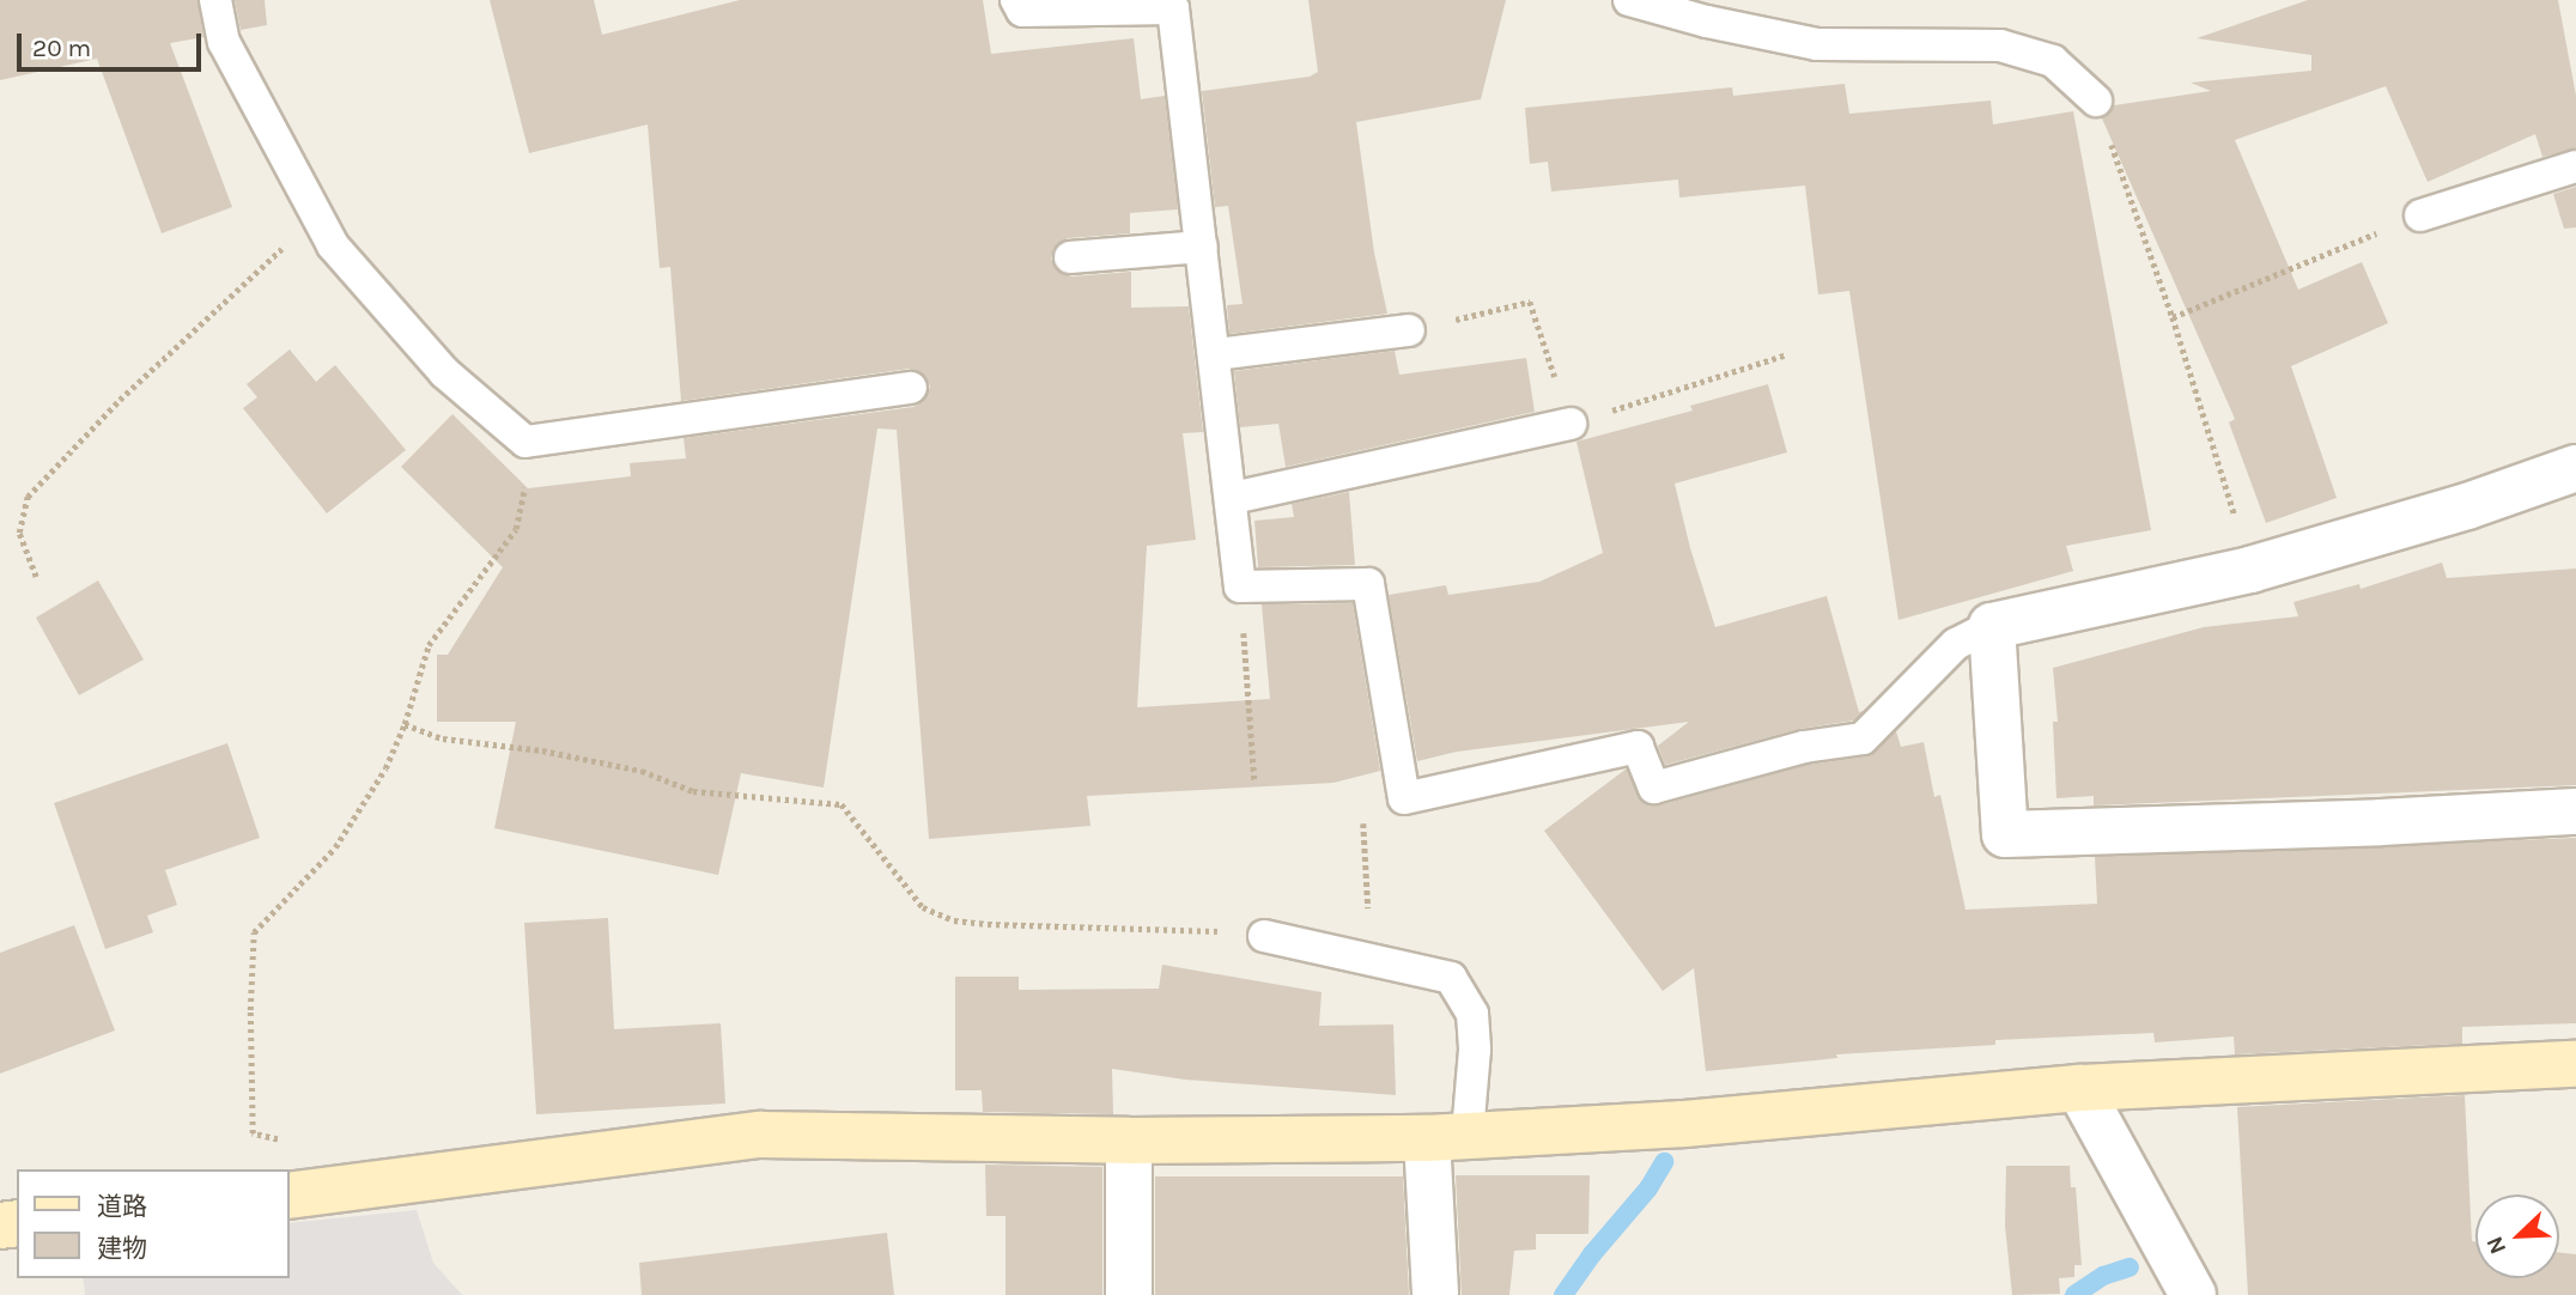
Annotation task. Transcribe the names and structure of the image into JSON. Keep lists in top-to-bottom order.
{
  "legend": ["道路", "建物"],
  "scale_bar": "20 m",
  "north": "bottom left"
}
